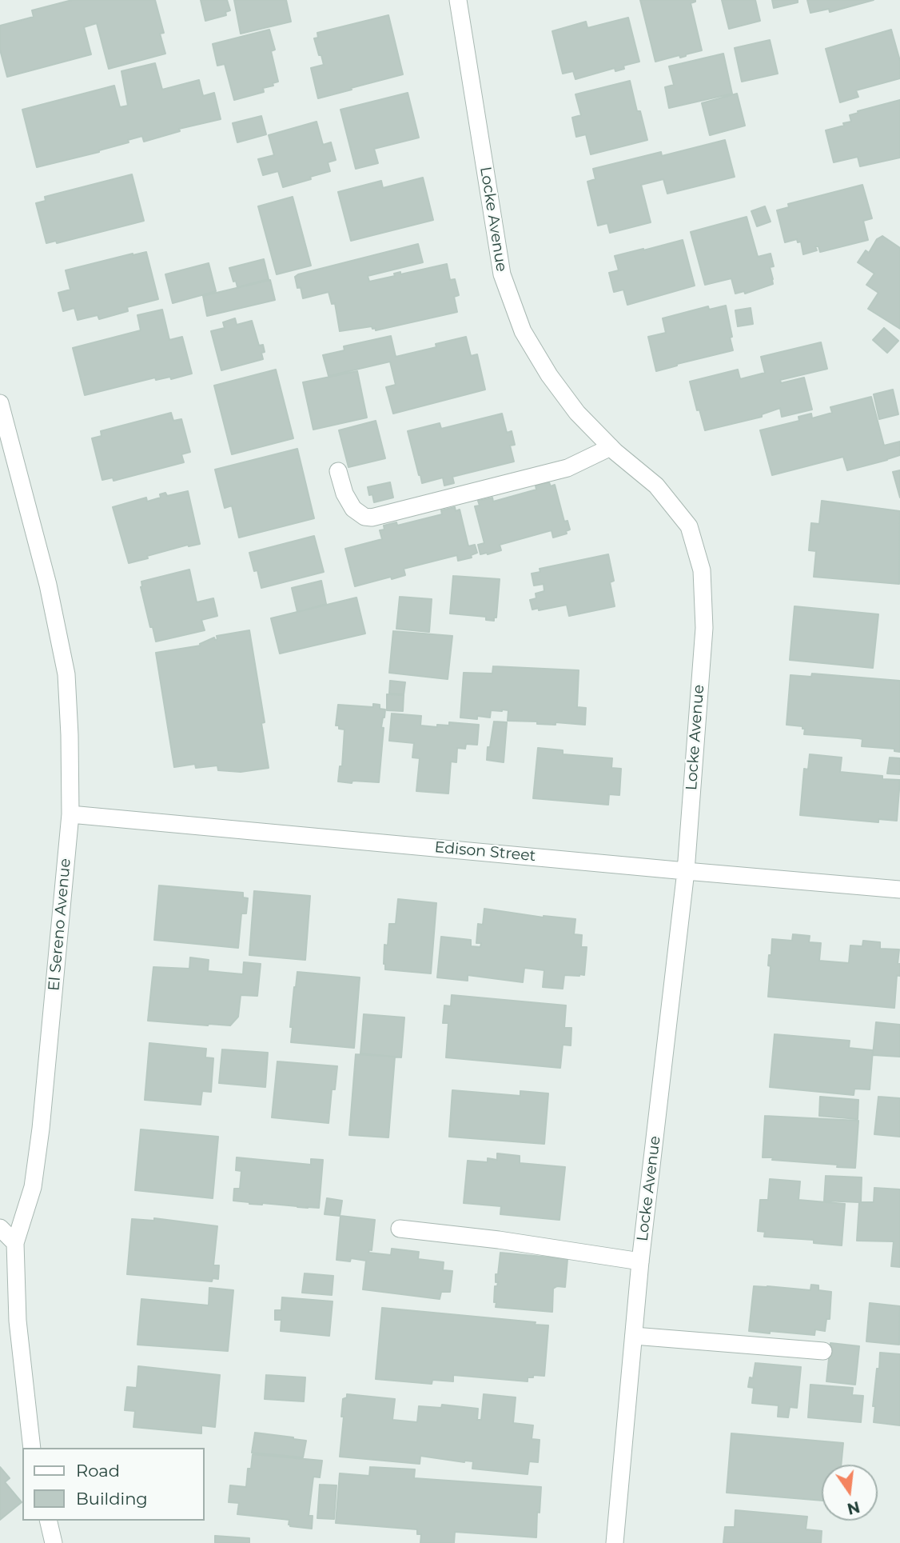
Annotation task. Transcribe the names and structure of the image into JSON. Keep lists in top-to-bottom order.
{
  "streets": {
    "street": ["Locke Avenue", "Edison Street", "El Sereno Avenue"]
  },
  "crossings": [
    ["Locke Avenue", "Edison Street"],
    ["Edison Street", "El Sereno Avenue"]
  ],
  "legend": ["Road", "Building"],
  "north": "bottom"
}
